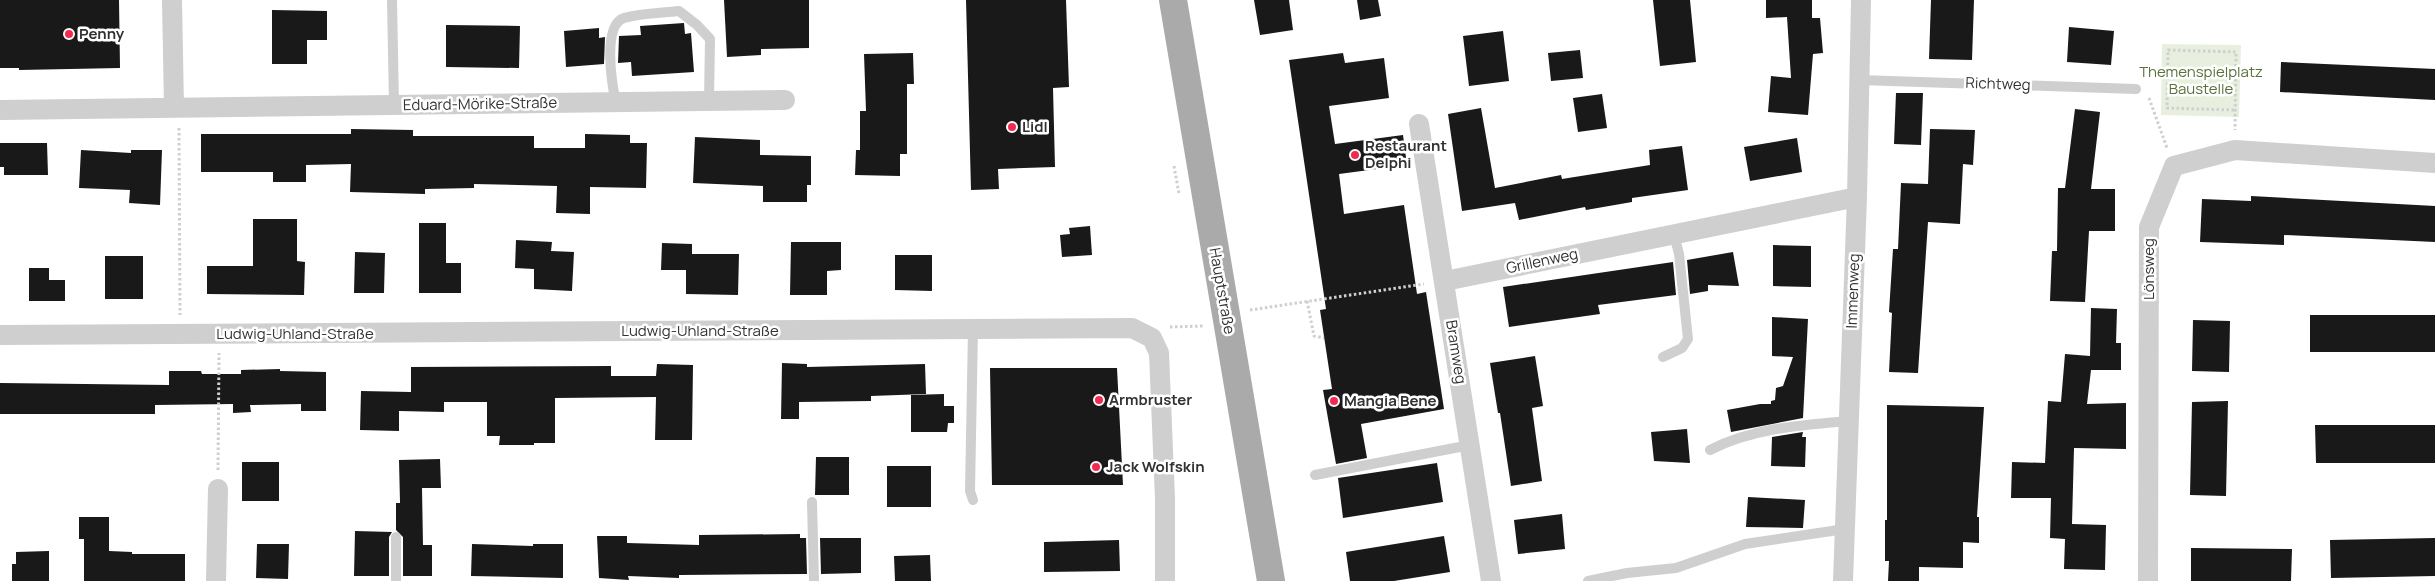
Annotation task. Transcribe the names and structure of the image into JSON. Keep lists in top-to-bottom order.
{
  "streets": {
    "main road": ["Hauptstraße"],
    "street": [
      "Eduard-Mörike-Straße",
      "Grillenweg",
      "Lönsweg",
      "Immenweg",
      "Ludwig-Uhland-Straße",
      "Bramweg"
    ],
    "lane": ["Richtweg"]
  },
  "crossings": [
    ["Richtweg", "Immenweg"],
    ["Grillenweg", "Immenweg"],
    ["Grillenweg", "Bramweg"]
  ],
  "parks": ["Themenspielplatz Baustelle"],
  "places": [
    "Penny",
    "Lidl",
    "Restaurant Delphi",
    "Armbruster",
    "Mangia Bene",
    "Jack Wolfskin"
  ]
}
